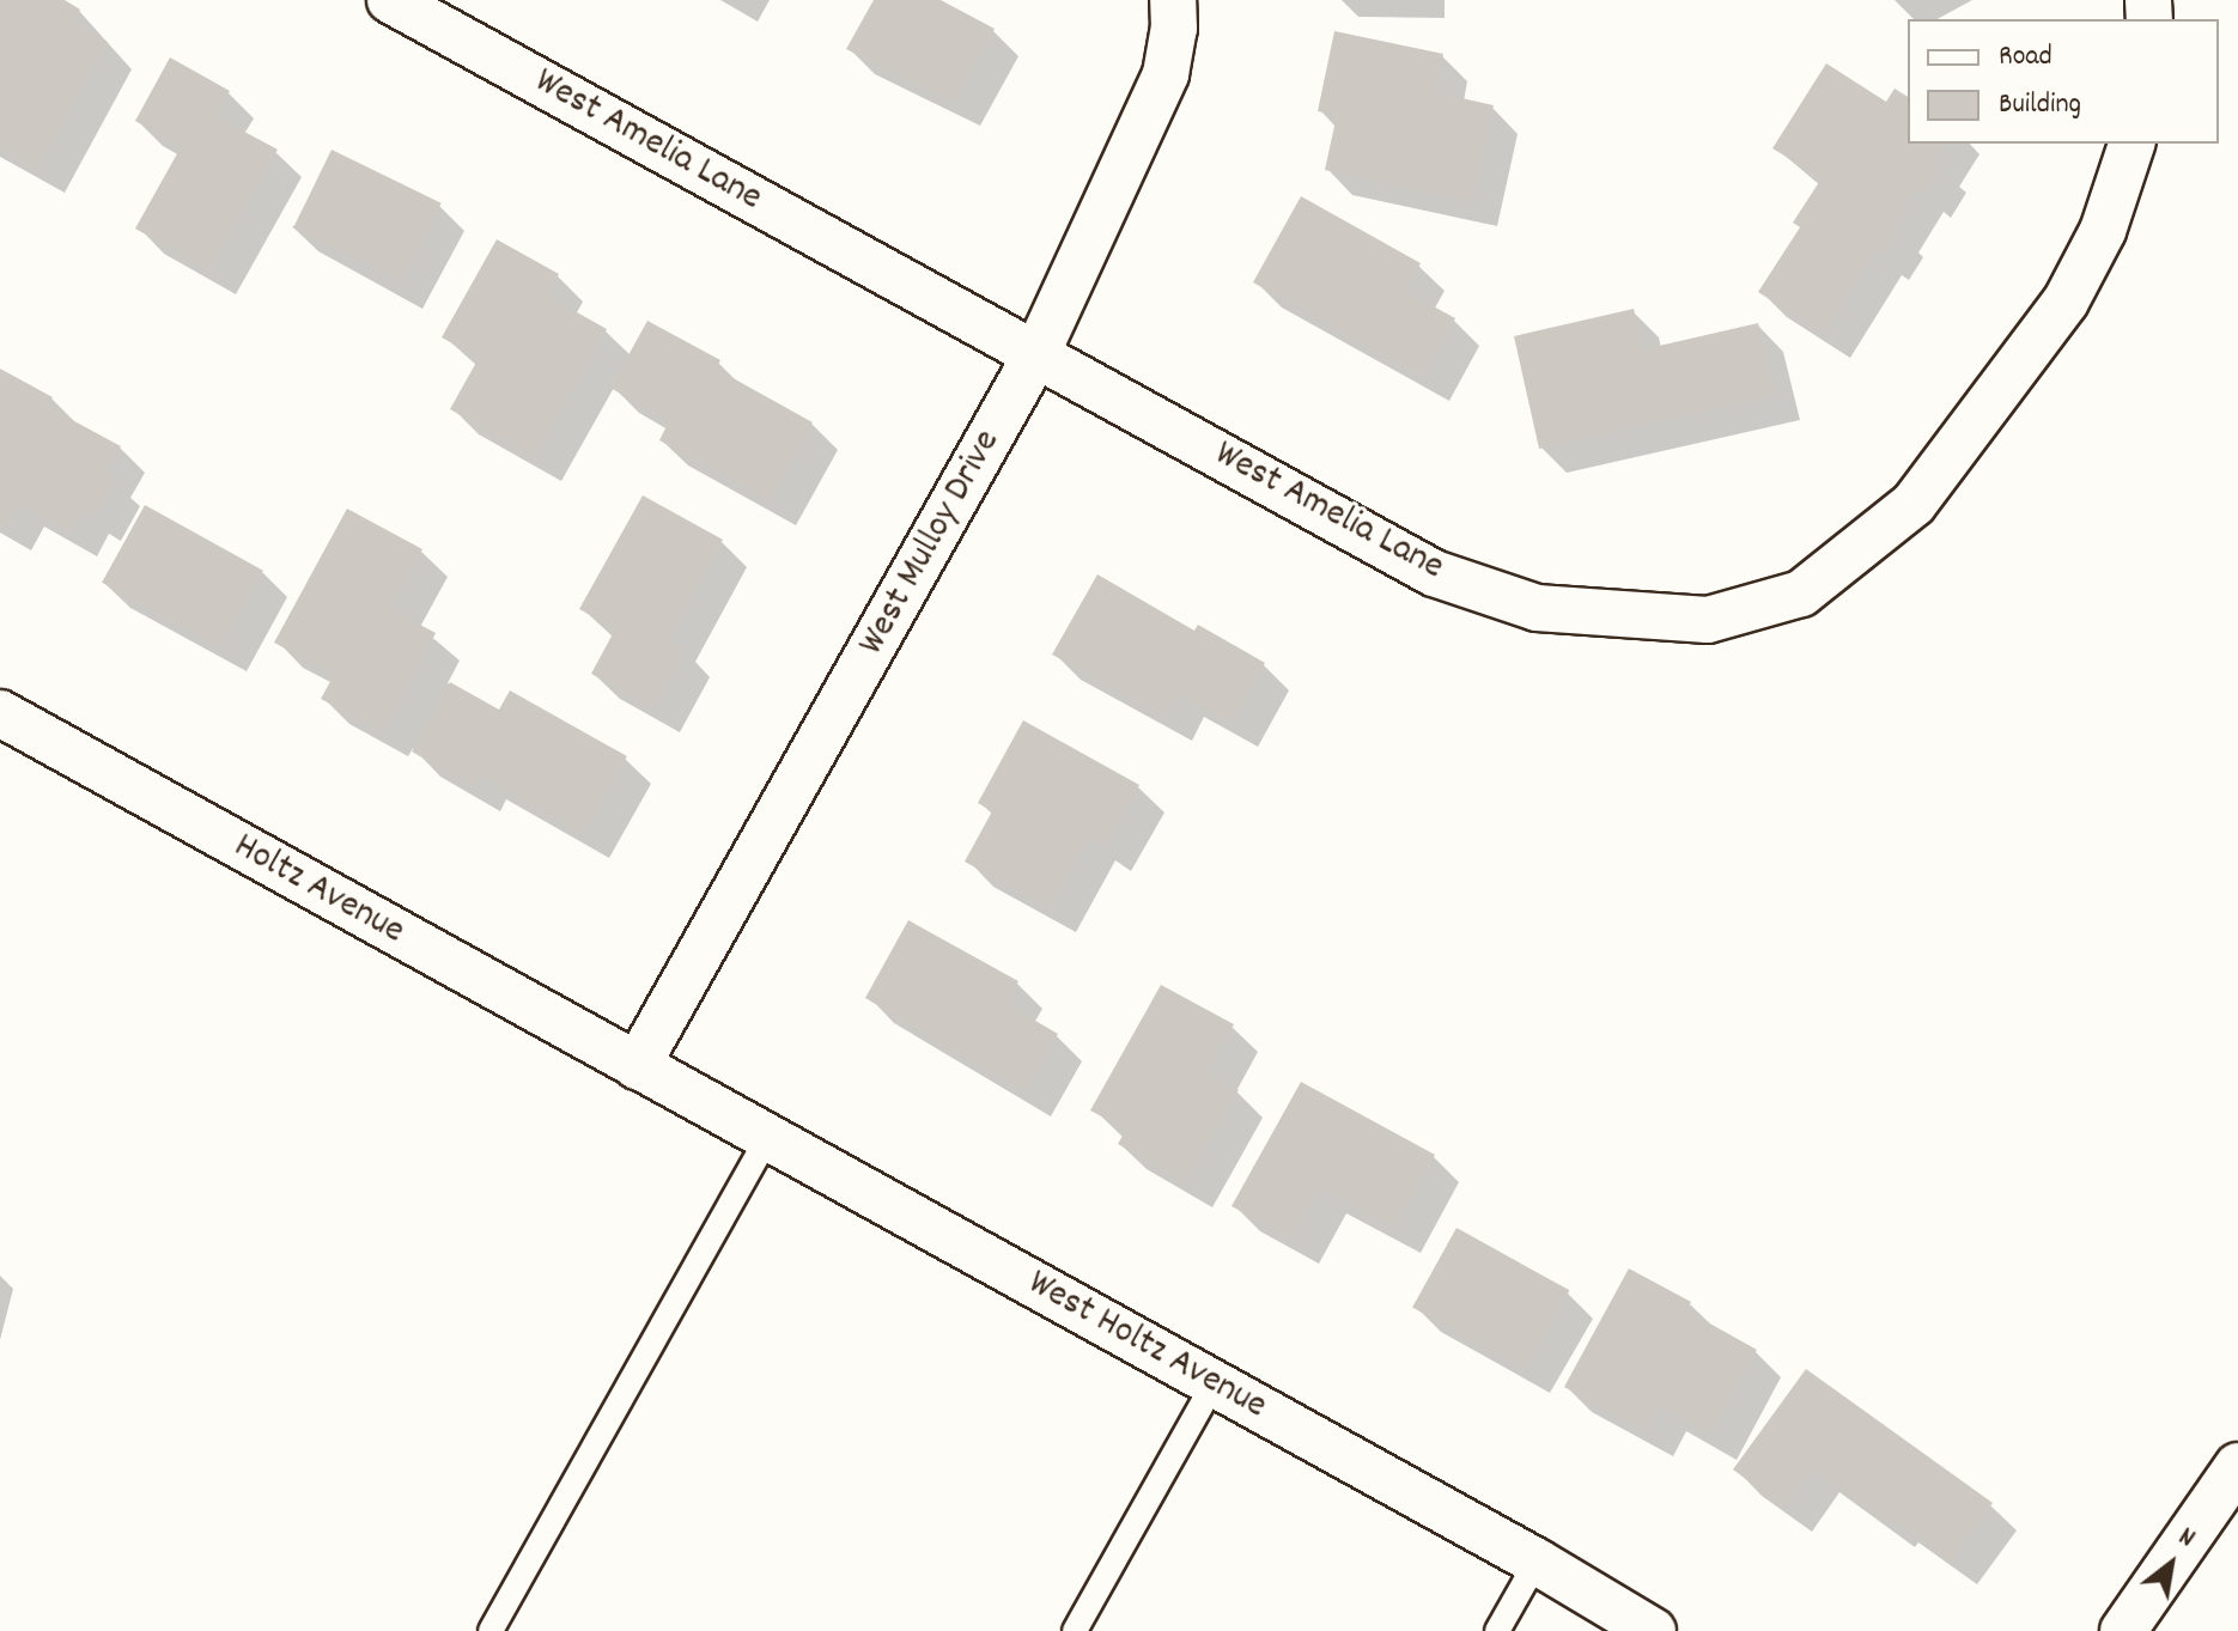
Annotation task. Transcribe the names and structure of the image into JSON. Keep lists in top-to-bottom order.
{
  "streets": {
    "street": [
      "West Amelia Lane",
      "West Mulloy Drive",
      "Holtz Avenue",
      "West Holtz Avenue"
    ]
  },
  "crossings": [
    ["West Amelia Lane", "West Mulloy Drive"],
    ["West Mulloy Drive", "Holtz Avenue"],
    ["West Mulloy Drive", "West Holtz Avenue"],
    ["Holtz Avenue", "West Holtz Avenue"]
  ],
  "legend": ["Road", "Building"],
  "north": "top right"
}
